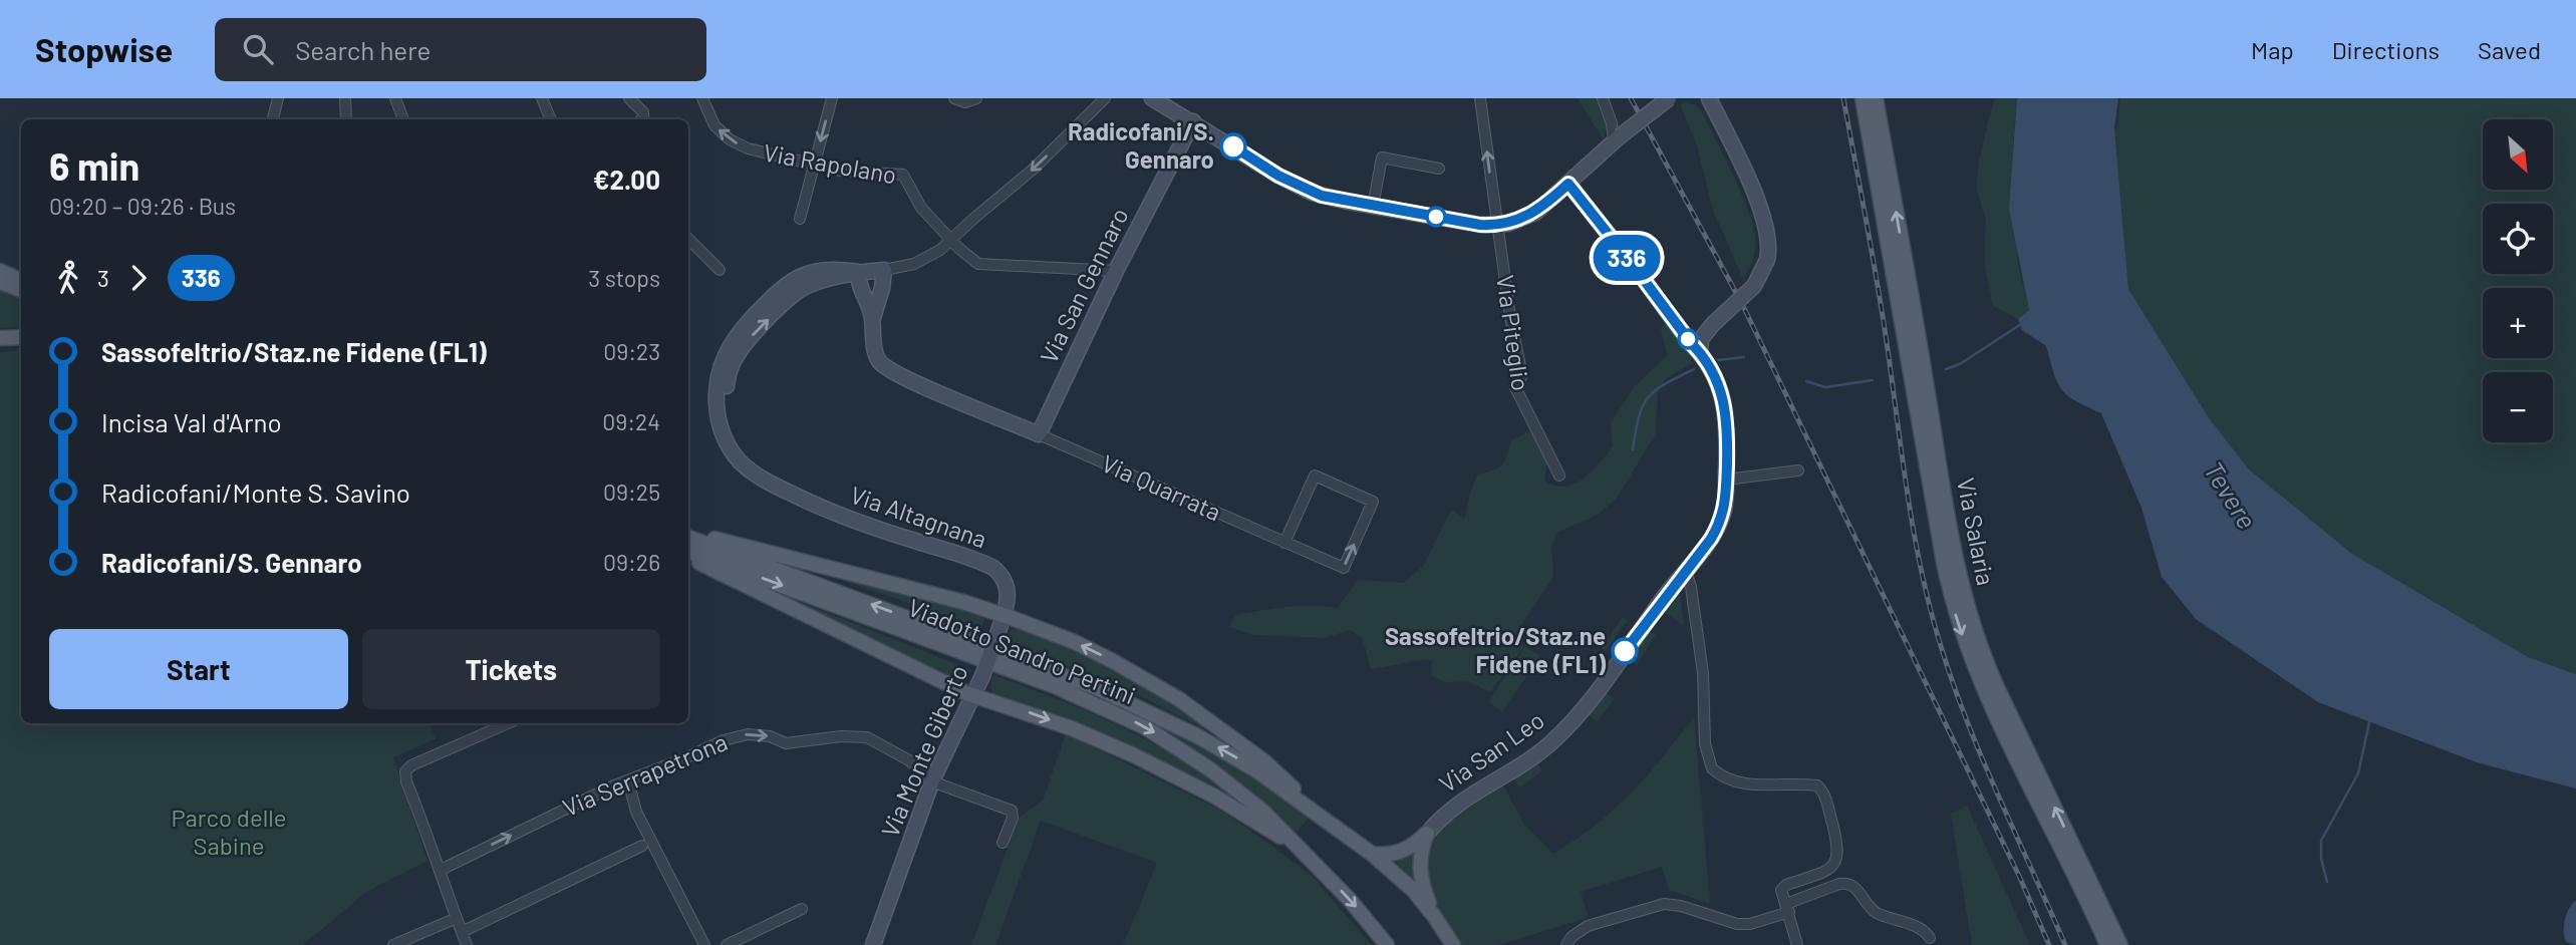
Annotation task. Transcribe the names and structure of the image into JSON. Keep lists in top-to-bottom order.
{
  "streets": {
    "main road": ["Via Salaria", "Viadotto Sandro Pertini"],
    "street": [
      "Via Rapolano",
      "Via San Gennaro",
      "Via Piteglio",
      "Via Quarrata",
      "Via Altagnana",
      "Via Monte Giberto",
      "Via San Leo",
      "Via Serrapetrona"
    ]
  },
  "crossings": [
    ["Via Rapolano", "Via San Gennaro"],
    ["Via San Gennaro", "Via Quarrata"],
    ["Via Altagnana", "Via Monte Giberto"],
    ["Via Monte Giberto", "Via Serrapetrona"]
  ],
  "water": ["Tevere"],
  "parks": ["Parco delle Sabine"],
  "places": ["Radicofani/S. Gennaro", "Sassofeltrio/Staz.ne Fidene (FL1)"],
  "lines": ["bus line 336"],
  "north": "bottom right",
  "page": {
    "header": "Stopwise",
    "search": "Search here",
    "nav": ["Map", "Directions", "Saved"],
    "on_map": "336",
    "map_buttons": ["+", "−"],
    "heading": ["6 min", "09:20 – 09:26 · Bus", "€2.00"],
    "legs": ["3", "336", "3 stops"],
    "list": [
      {
        "name": "Sassofeltrio/Staz.ne Fidene (FL1)",
        "value": "09:23"
      },
      {
        "name": "Incisa Val d'Arno",
        "value": "09:24"
      },
      {
        "name": "Radicofani/Monte S. Savino",
        "value": "09:25"
      },
      {
        "name": "Radicofani/S. Gennaro",
        "value": "09:26"
      }
    ],
    "buttons": ["Start", "Tickets"]
  }
}
